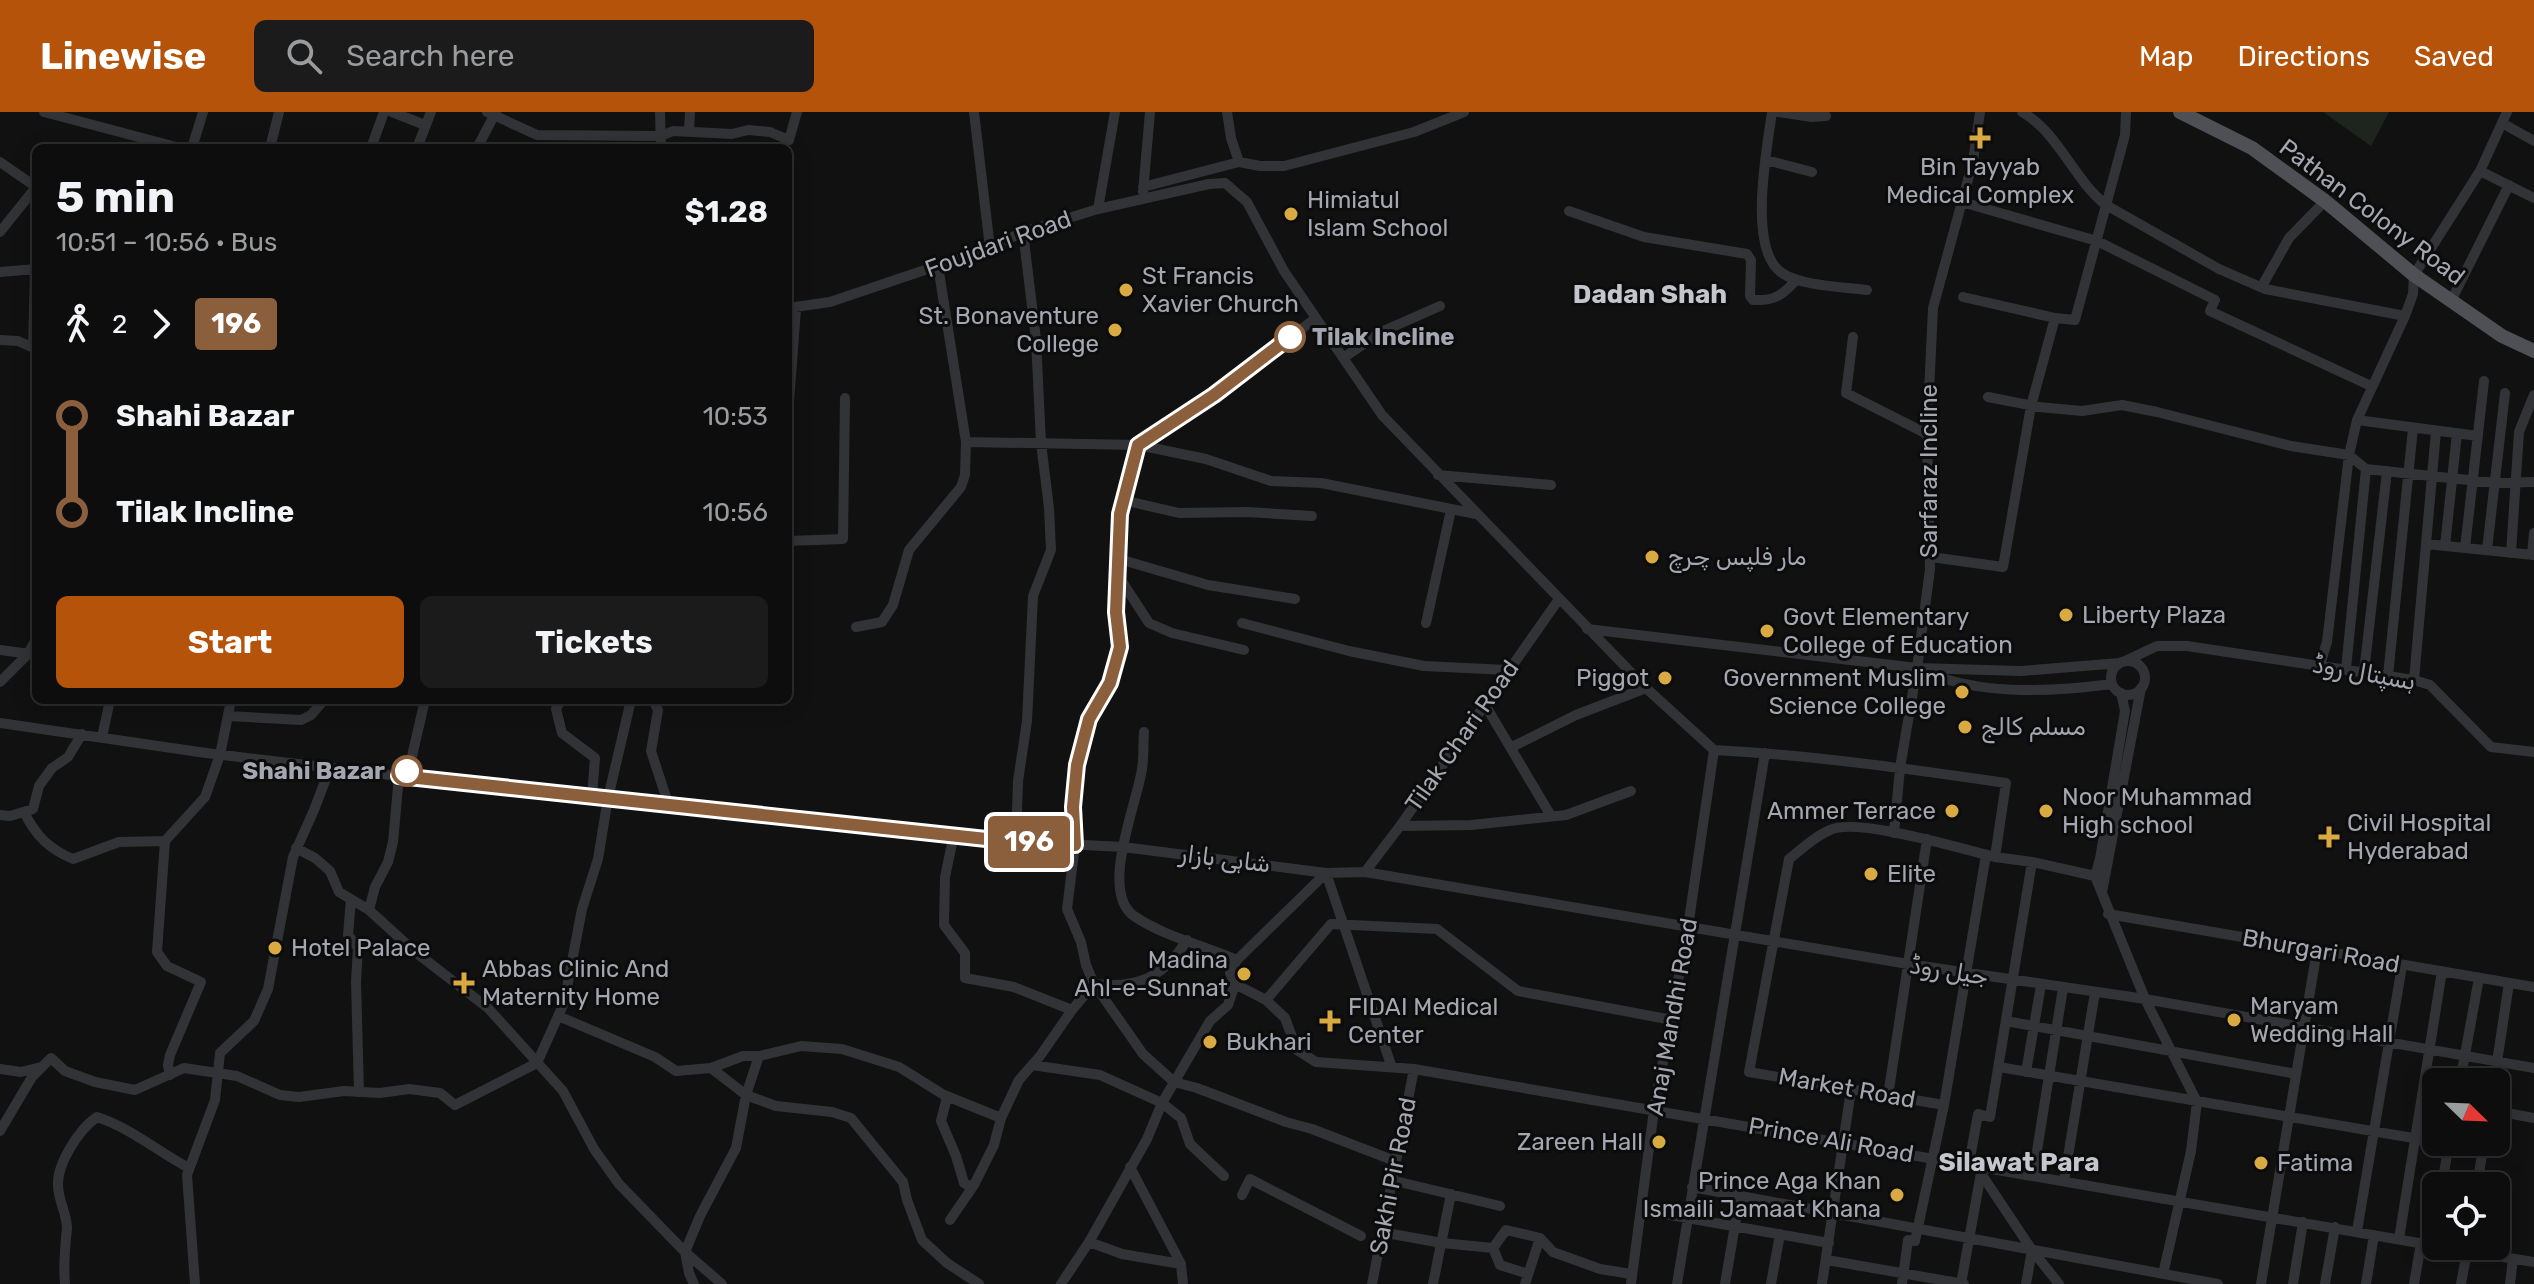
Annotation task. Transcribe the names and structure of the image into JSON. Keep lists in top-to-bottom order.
{
  "streets": {
    "main road": ["Pathan Colony Road"],
    "street": [
      "Foujdari Road",
      "Sarfaraz Incline",
      "ہسپتال روڈ",
      "Tilak Chari Road",
      "شاہی بازار",
      "Bhurgari Road",
      "جیل روڈ",
      "Anaj Mandhi Road",
      "Market Road",
      "Prince Ali Road",
      "Sakhi Pir Road"
    ]
  },
  "crossings": [
    ["Sarfaraz Incline", "ہسپتال روڈ"],
    ["Tilak Chari Road", "شاہی بازار"],
    ["Tilak Chari Road", "جیل روڈ"],
    ["شاہی بازار", "جیل روڈ"],
    ["جیل روڈ", "Anaj Mandhi Road"],
    ["جیل روڈ", "Market Road"],
    ["Anaj Mandhi Road", "Prince Ali Road"],
    ["Market Road", "Prince Ali Road"],
    ["Prince Ali Road", "Sakhi Pir Road"]
  ],
  "districts": ["Dadan Shah", "Silawat Para"],
  "places": {
    "health": [
      "Bin Tayyab Medical Complex",
      "Civil Hospital Hyderabad",
      "Abbas Clinic And Maternity Home",
      "FIDAI Medical Center"
    ],
    "other": [
      "Himiatul Islam School",
      "St Francis Xavier Church",
      "St. Bonaventure College",
      "Tilak Incline",
      "مار فلپس چرچ",
      "Liberty Plaza",
      "Govt Elementary College of Education",
      "Piggot",
      "Government Muslim Science College",
      "مسلم کالج",
      "Shahi Bazar",
      "Ammer Terrace",
      "Noor Muhammad High school",
      "Elite",
      "Hotel Palace",
      "Madina Ahl-e-Sunnat",
      "Maryam Wedding Hall",
      "Bukhari",
      "Zareen Hall",
      "Fatima",
      "Prince Aga Khan Ismaili Jamaat Khana"
    ]
  },
  "lines": ["bus line 196"],
  "north": "bottom right",
  "page": {
    "header": "Linewise",
    "search": "Search here",
    "nav": ["Map", "Directions", "Saved"],
    "on_map": "196",
    "heading": ["5 min", "10:51 – 10:56 · Bus", "$1.28"],
    "legs": ["2", "196"],
    "list": [
      {
        "name": "Shahi Bazar",
        "value": "10:53"
      },
      {
        "name": "Tilak Incline",
        "value": "10:56"
      }
    ],
    "buttons": ["Start", "Tickets"]
  }
}
